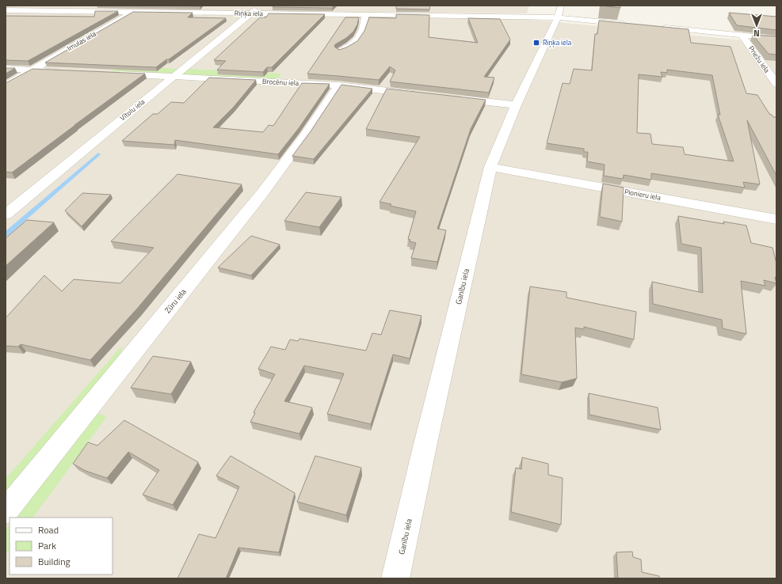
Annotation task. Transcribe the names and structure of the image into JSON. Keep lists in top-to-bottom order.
{
  "streets": {
    "street": [
      "Riņķa iela",
      "Imulas iela",
      "Priežu iela",
      "Brocēnu iela",
      "Vītolu iela",
      "Pionieru iela",
      "Ganību iela",
      "Zūru iela"
    ]
  },
  "crossings": [
    ["Riņķa iela", "Imulas iela"],
    ["Riņķa iela", "Vītolu iela"],
    ["Riņķa iela", "Ganību iela"],
    ["Brocēnu iela", "Vītolu iela"],
    ["Brocēnu iela", "Zūru iela"],
    ["Pionieru iela", "Ganību iela"]
  ],
  "places": {
    "transit": ["Riņķa iela"]
  },
  "legend": ["Road", "Park", "Building"],
  "north": "bottom"
}
